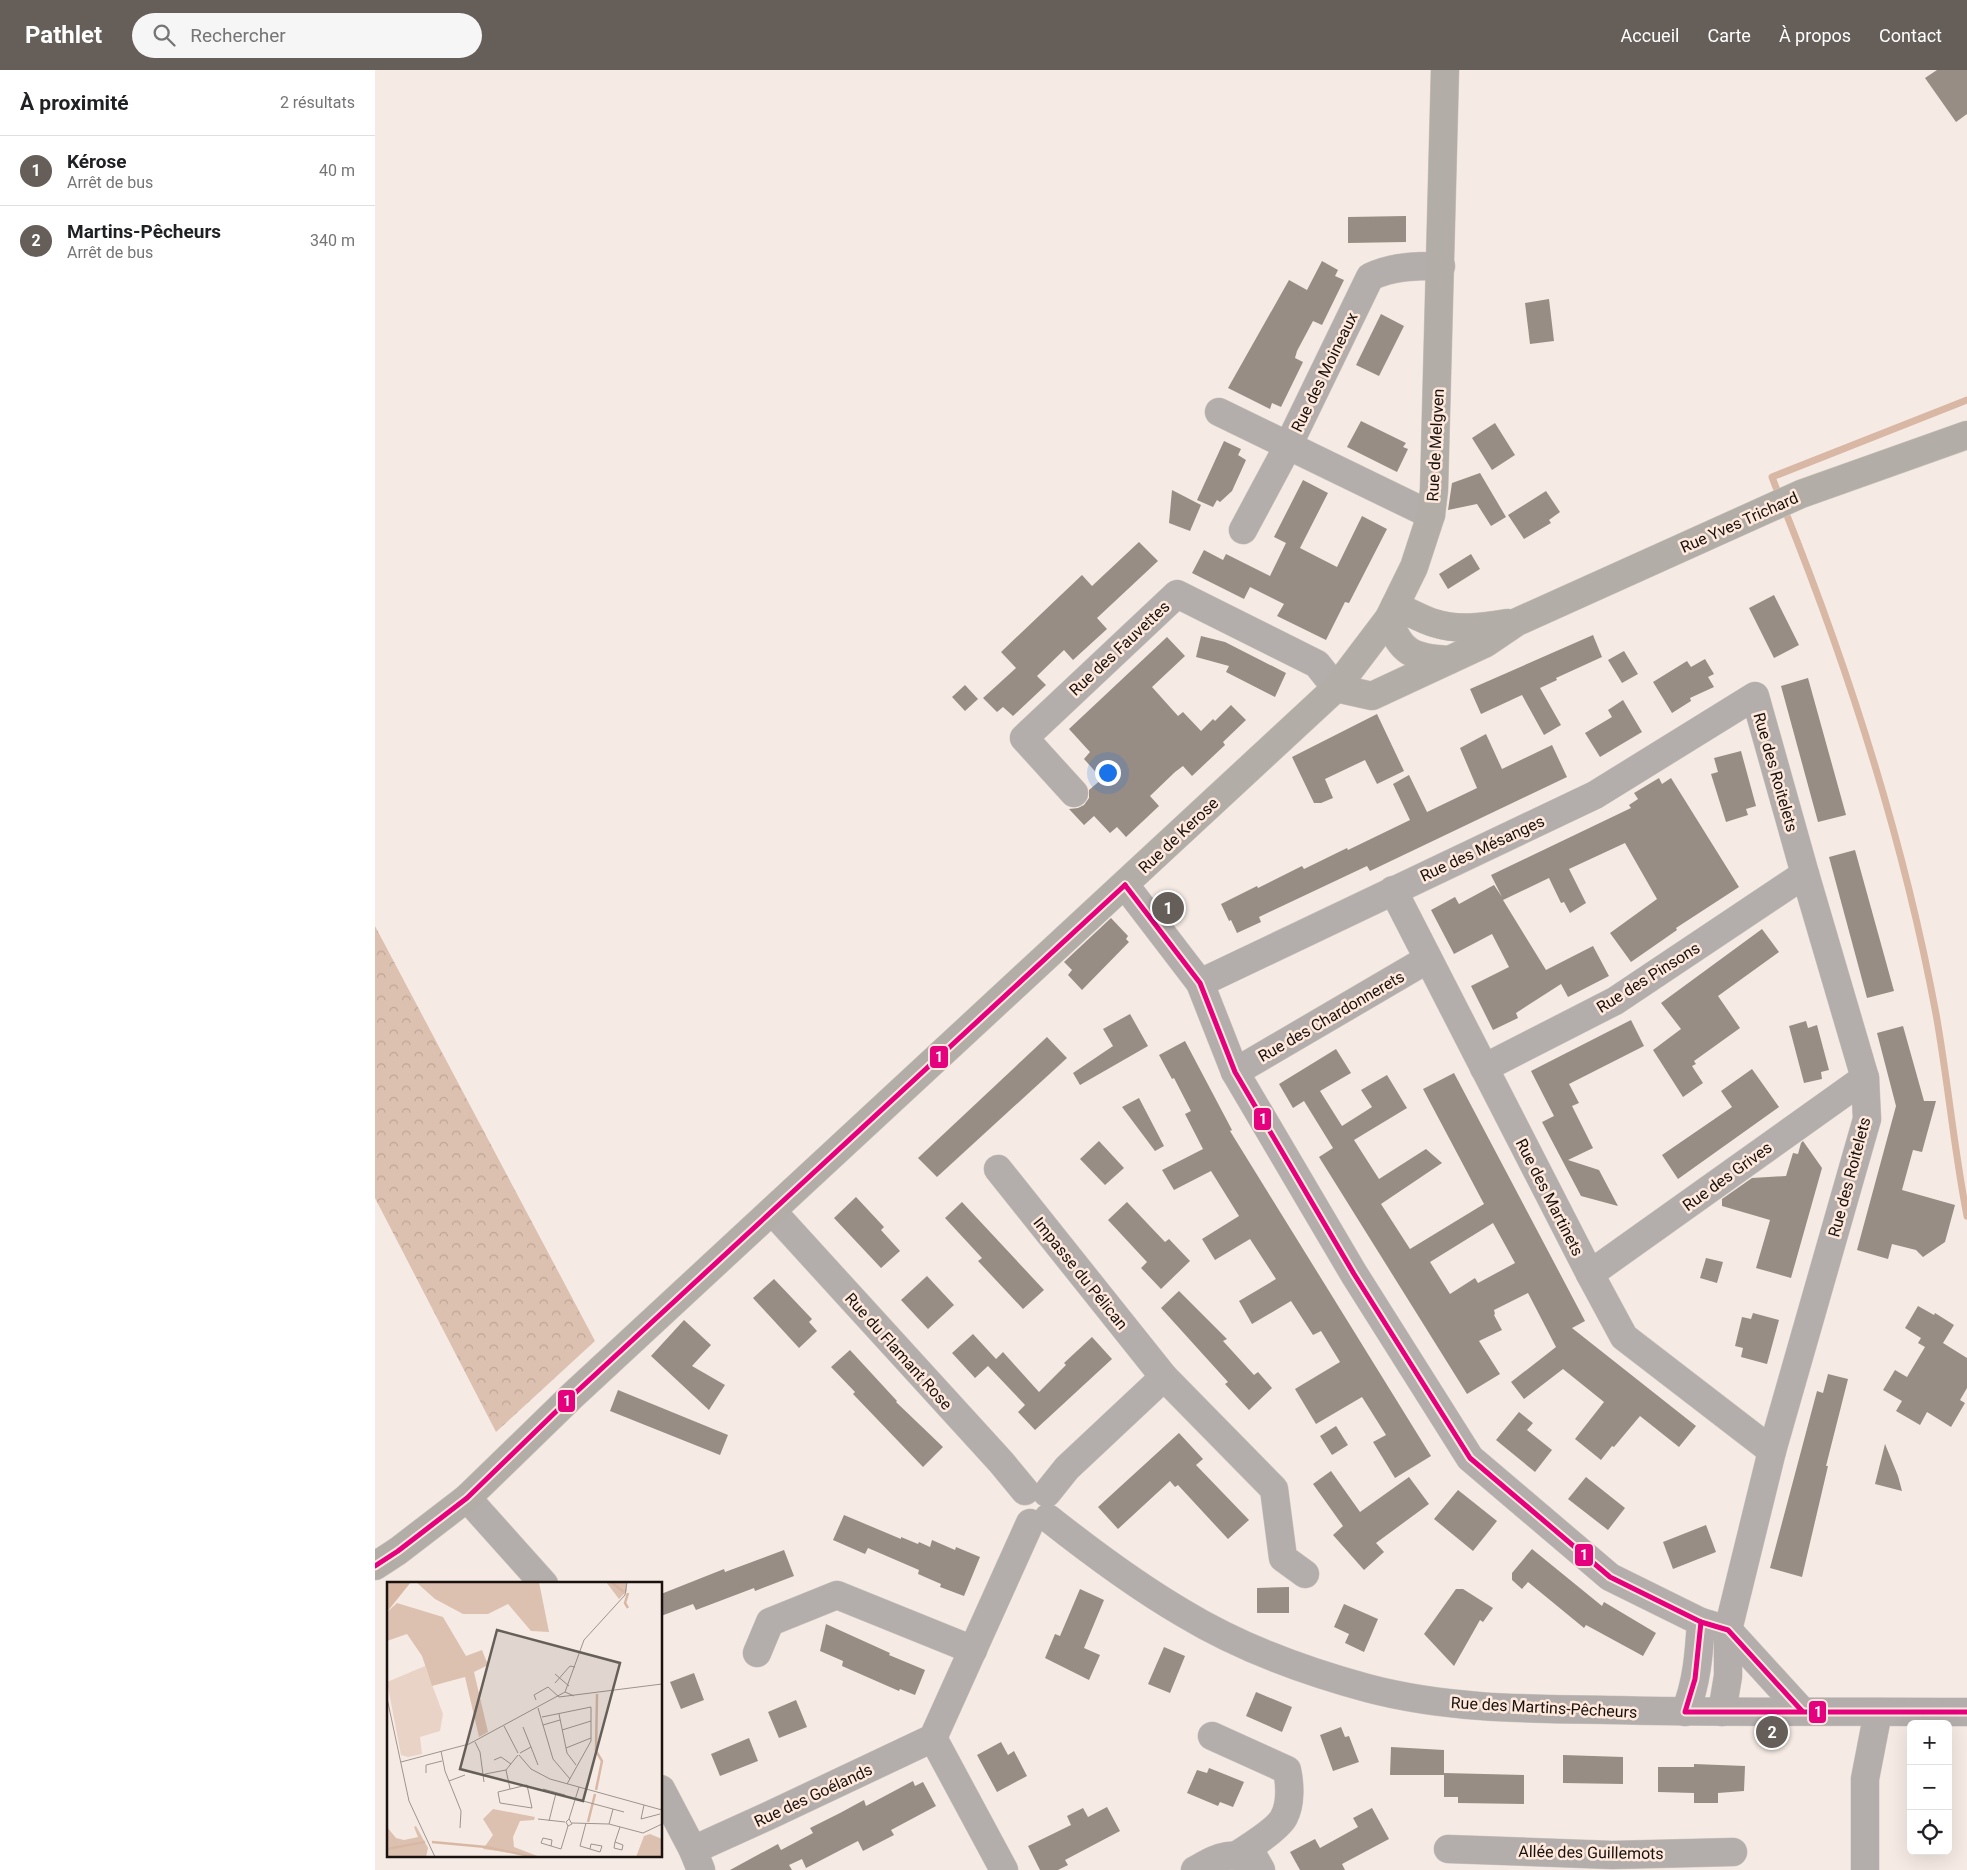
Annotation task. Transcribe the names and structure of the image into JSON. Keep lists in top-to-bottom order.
{
  "streets": {
    "main road": ["Rue de Melgven", "Rue Yves Trichard", "Rue de Kerose"],
    "street": [
      "Rue des Moineaux",
      "Rue des Fauvettes",
      "Rue des Roitelets",
      "Rue des Mésanges",
      "Rue des Pinsons",
      "Rue des Chardonnerets",
      "Rue des Grives",
      "Rue des Martinets",
      "Impasse du Pélican",
      "Rue du Flamant Rose",
      "Rue des Martins-Pêcheurs",
      "Rue des Goélands",
      "Allée des Guillemots"
    ]
  },
  "crossings": [
    ["Rue des Moineaux", "Rue de Melgven"],
    ["Rue de Melgven", "Rue des Fauvettes"],
    ["Rue de Melgven", "Rue de Kerose"],
    ["Rue des Fauvettes", "Rue de Kerose"],
    ["Rue des Roitelets", "Rue des Mésanges"],
    ["Rue des Roitelets", "Rue des Pinsons"],
    ["Rue des Roitelets", "Rue des Grives"],
    ["Rue des Roitelets", "Rue des Martinets"],
    ["Rue des Roitelets", "Rue des Martins-Pêcheurs"],
    ["Rue de Kerose", "Rue du Flamant Rose"],
    ["Rue des Mésanges", "Rue des Martinets"],
    ["Rue des Pinsons", "Rue des Martinets"],
    ["Rue des Chardonnerets", "Rue des Martinets"],
    ["Rue des Grives", "Rue des Martinets"],
    ["Rue du Flamant Rose", "Rue des Martins-Pêcheurs"]
  ],
  "lines": ["transit line 1"],
  "page": {
    "header": "Pathlet",
    "search": "Rechercher",
    "nav": [
      "Accueil",
      "Carte",
      "À propos",
      "Contact"
    ],
    "heading": ["À proximité", "2 résultats"],
    "list": [
      {
        "mark": "1",
        "name": "Kérose",
        "note": "Arrêt de bus",
        "value": "40 m"
      },
      {
        "mark": "2",
        "name": "Martins-Pêcheurs",
        "note": "Arrêt de bus",
        "value": "340 m"
      }
    ],
    "pins": ["1", "2"],
    "map_buttons": ["+", "−"]
  }
}
